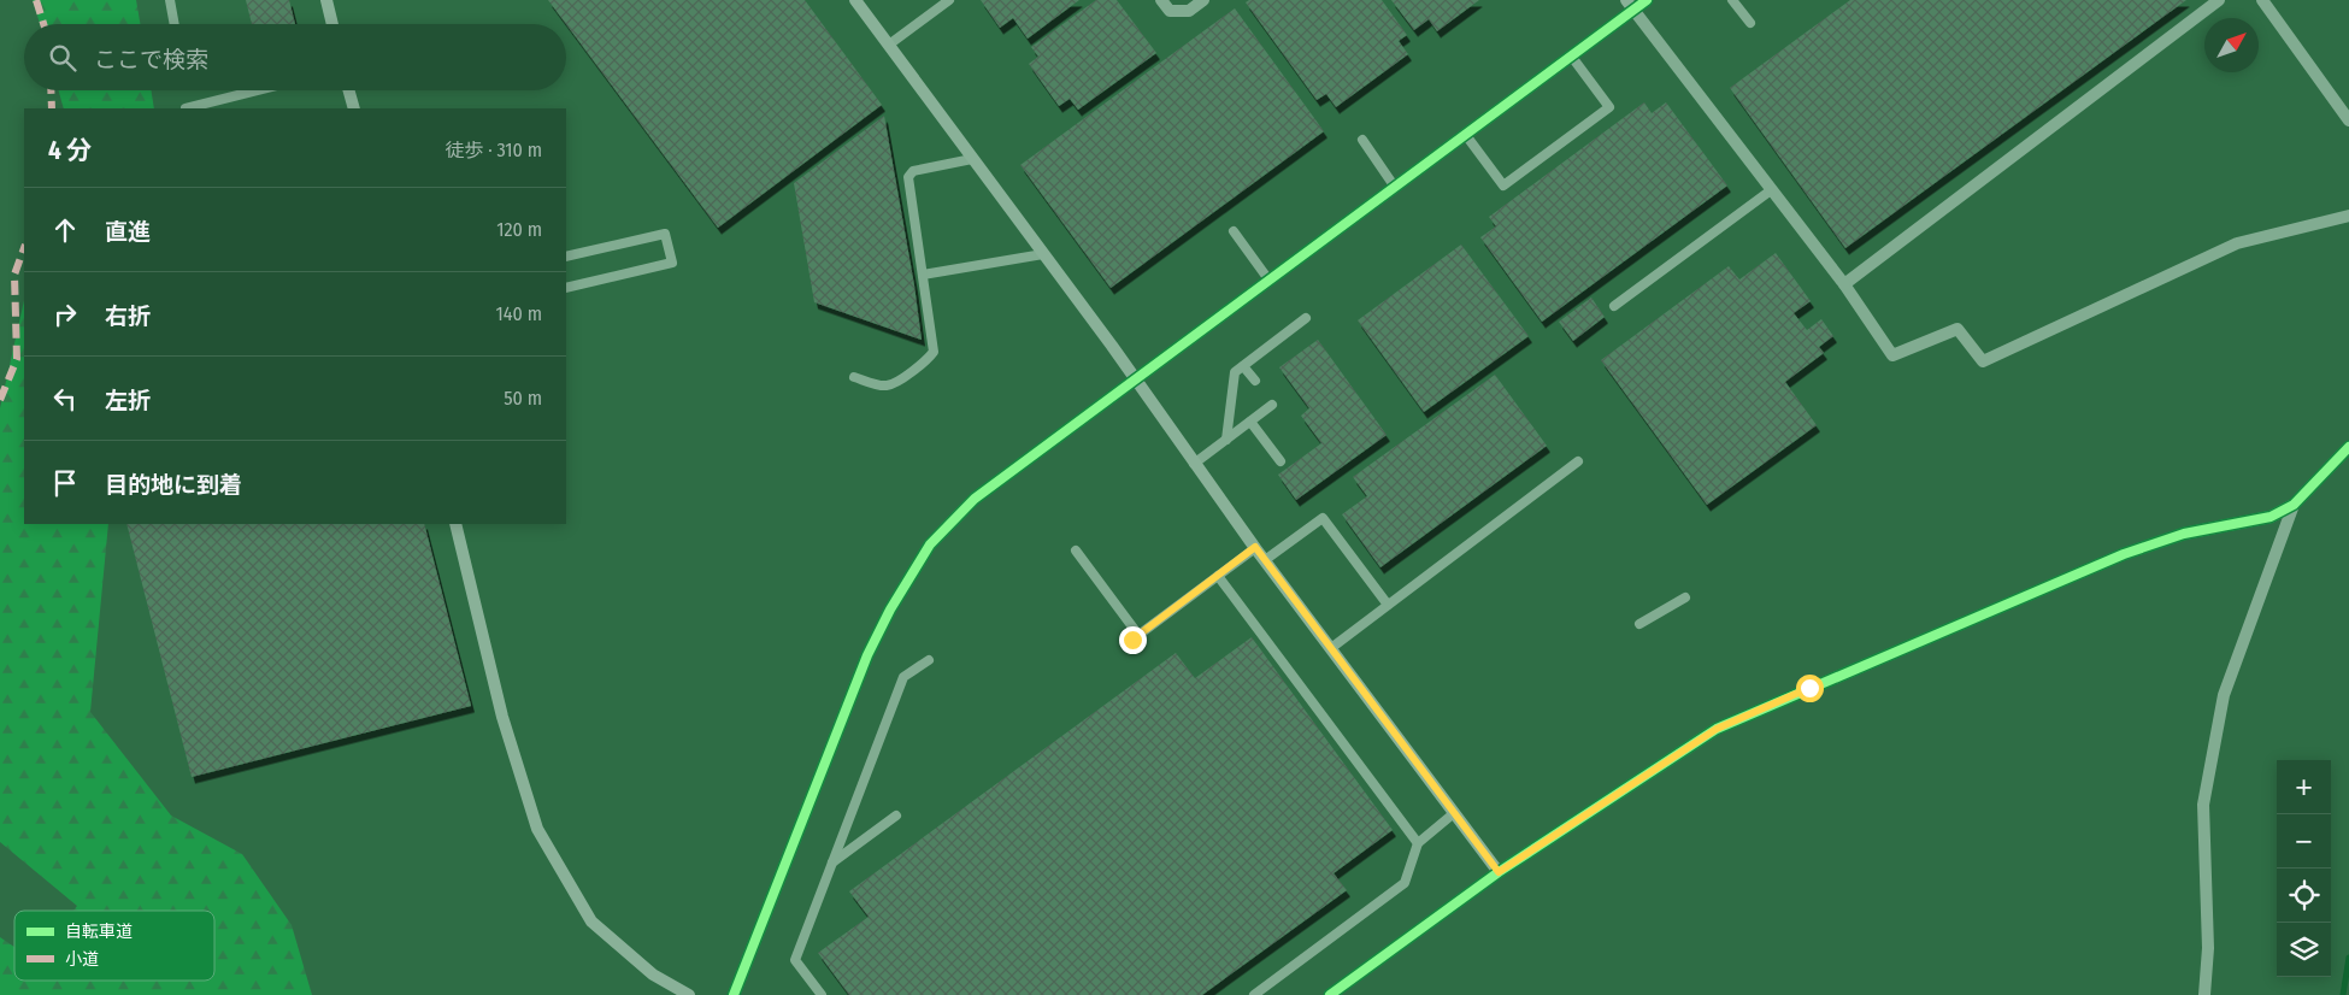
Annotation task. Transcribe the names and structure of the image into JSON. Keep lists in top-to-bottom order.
{
  "legend": ["自転車道", "小道"],
  "north": "top right",
  "page": {
    "search": "ここで検索",
    "heading": ["4 分", "徒歩 · 310 m"],
    "list": [
      ["直進", "120 m"],
      ["右折", "140 m"],
      ["左折", "50 m"],
      "目的地に到着"
    ],
    "map_buttons": ["+", "−"]
  }
}
